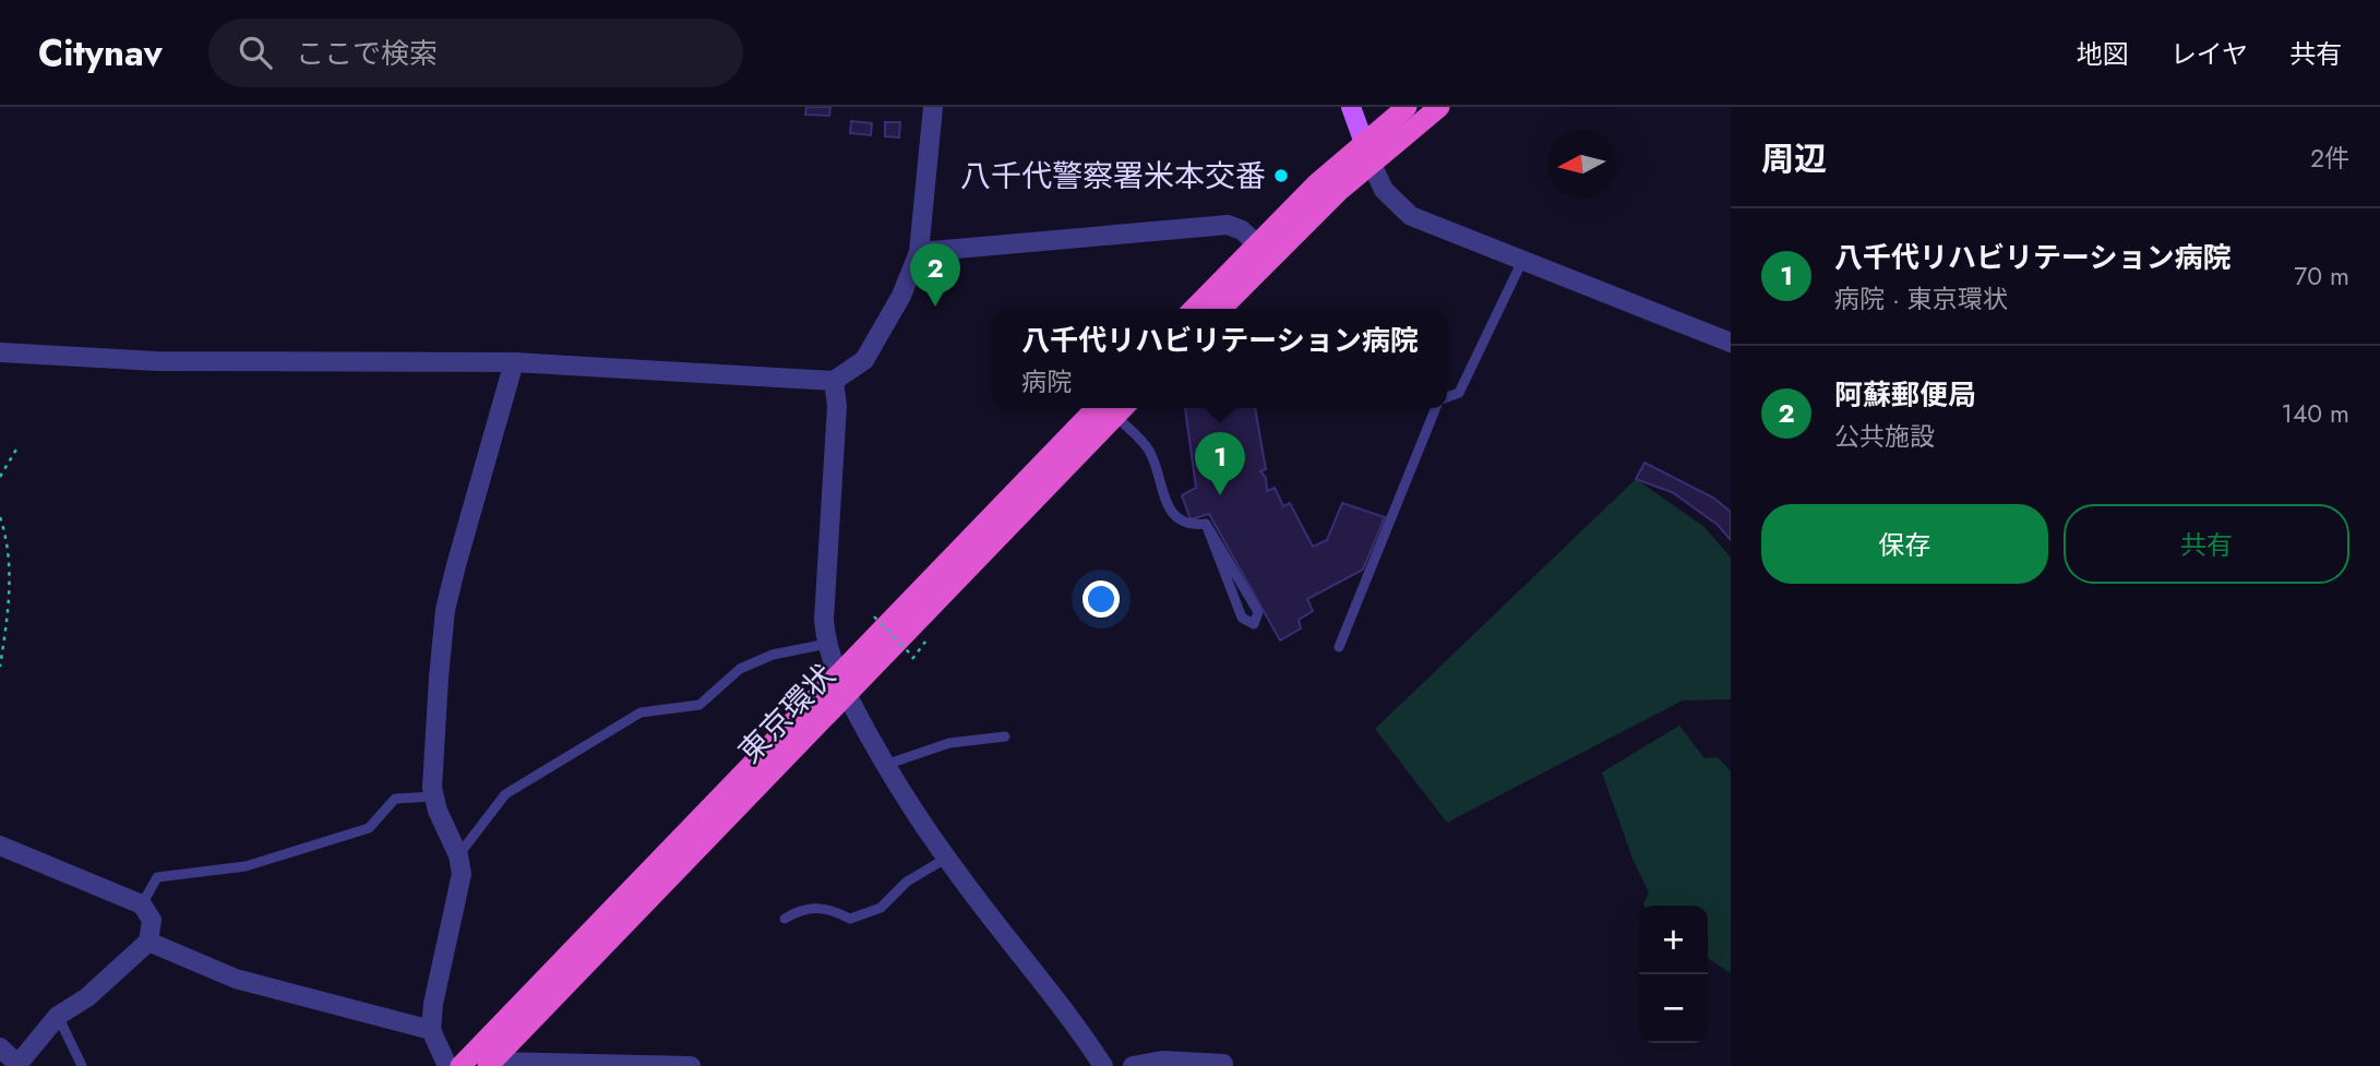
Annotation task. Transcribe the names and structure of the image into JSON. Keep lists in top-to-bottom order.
{
  "streets": {
    "highway": ["東京環状"]
  },
  "places": ["八千代警察署米本交番"],
  "north": "left",
  "page": {
    "header": "Citynav",
    "search": "ここで検索",
    "nav": ["地図", "レイヤ", "共有"],
    "heading": ["周辺", "2件"],
    "list": [
      {
        "mark": "1",
        "name": "八千代リハビリテーション病院",
        "note": "病院 · 東京環状",
        "value": "70 m"
      },
      {
        "mark": "2",
        "name": "阿蘇郵便局",
        "note": "公共施設",
        "value": "140 m"
      }
    ],
    "pins": ["2", "1"],
    "popup": ["八千代リハビリテーション病院", "病院"],
    "buttons": ["保存", "共有"],
    "map_buttons": ["+", "−"]
  }
}
